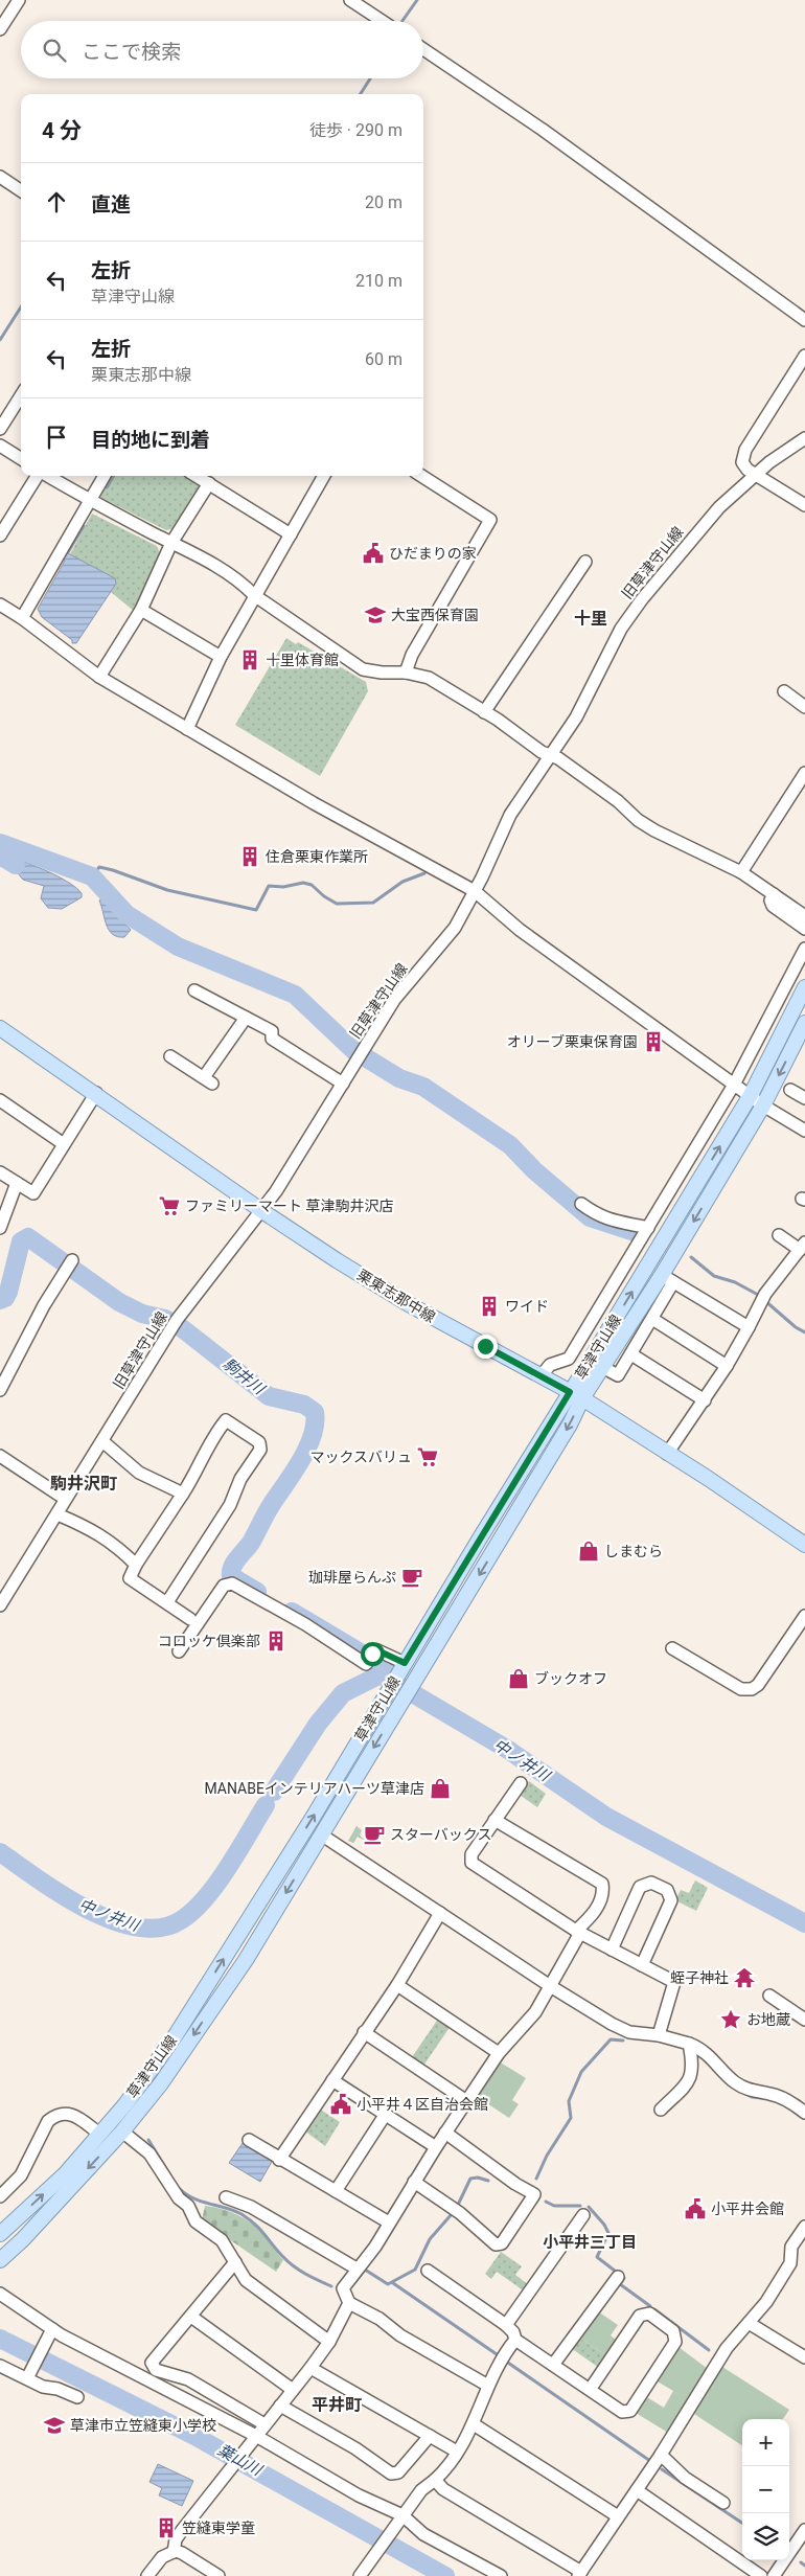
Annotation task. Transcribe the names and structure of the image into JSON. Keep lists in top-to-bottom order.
{
  "streets": {
    "main road": ["栗東志那中線", "草津守山線"],
    "street": ["旧草津守山線"]
  },
  "crossings": [
    ["旧草津守山線", "栗東志那中線"],
    ["栗東志那中線", "草津守山線"]
  ],
  "districts": [
    "十里",
    "駒井沢町",
    "小平井三丁目",
    "平井町"
  ],
  "water": ["駒井川", "中ノ井川", "葉山川"],
  "places": {
    "public building": ["ひだまりの家", "小平井４区自治会館", "小平井会館"],
    "school or university": ["大宝西保育園", "草津市立笠縫東小学校"],
    "building": [
      "十里体育館",
      "住倉栗東作業所",
      "オリーブ栗東保育園",
      "ワイド",
      "コロッケ倶楽部",
      "笠縫東学童"
    ],
    "supermarket": ["ファミリーマート 草津駒井沢店", "マックスバリュ"],
    "shop": ["しまむら", "ブックオフ", "MANABEインテリアハーツ草津店"],
    "cafe": ["珈琲屋らんぷ", "スターバックス"],
    "temple": ["蛭子神社"],
    "place": ["お地蔵"]
  },
  "page": {
    "search": "ここで検索",
    "heading": ["4 分", "徒歩 · 290 m"],
    "list": [
      ["直進", "20 m"],
      ["左折", "草津守山線", "210 m"],
      ["左折", "栗東志那中線", "60 m"],
      "目的地に到着"
    ],
    "map_buttons": ["+", "−"]
  }
}
